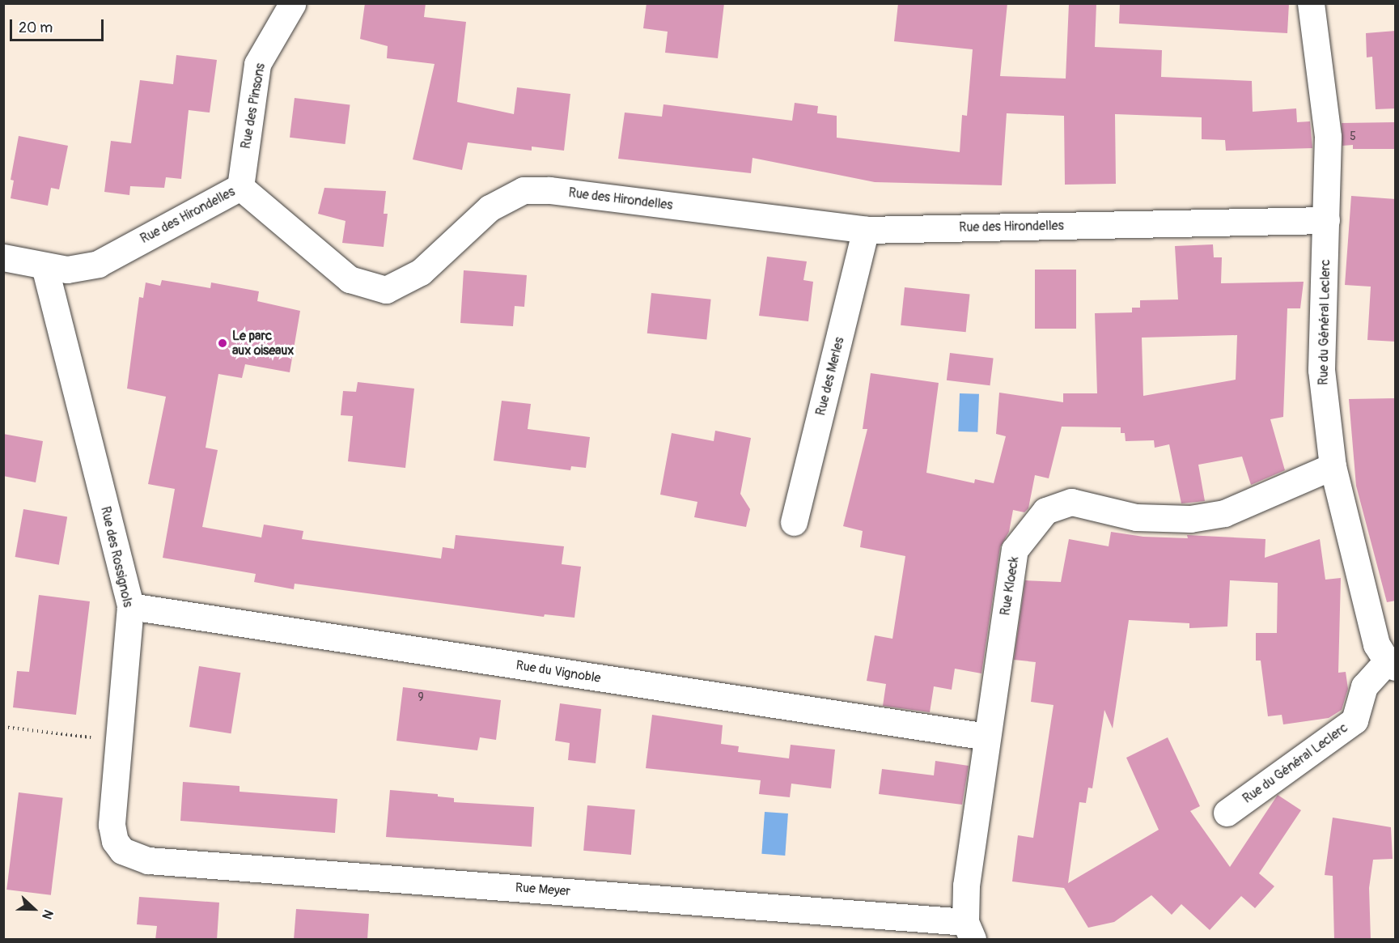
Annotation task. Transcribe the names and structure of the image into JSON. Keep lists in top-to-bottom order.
{
  "streets": {
    "street": [
      "Rue des Pinsons",
      "Rue des Hirondelles",
      "Rue du Général Leclerc",
      "Rue des Merles",
      "Rue des Rossignols",
      "Rue Kloeck",
      "Rue du Vignoble",
      "Rue Meyer"
    ]
  },
  "crossings": [
    ["Rue des Pinsons", "Rue des Hirondelles"],
    ["Rue des Hirondelles", "Rue du Général Leclerc"],
    ["Rue des Hirondelles", "Rue des Merles"],
    ["Rue des Hirondelles", "Rue des Rossignols"],
    ["Rue du Général Leclerc", "Rue Kloeck"],
    ["Rue des Rossignols", "Rue du Vignoble"],
    ["Rue des Rossignols", "Rue Meyer"],
    ["Rue Kloeck", "Rue du Vignoble"],
    ["Rue Kloeck", "Rue Meyer"]
  ],
  "places": ["Le parc aux oiseaux"],
  "house_numbers": ["5", "9"],
  "scale_bar": "20 m",
  "north": "right"
}
